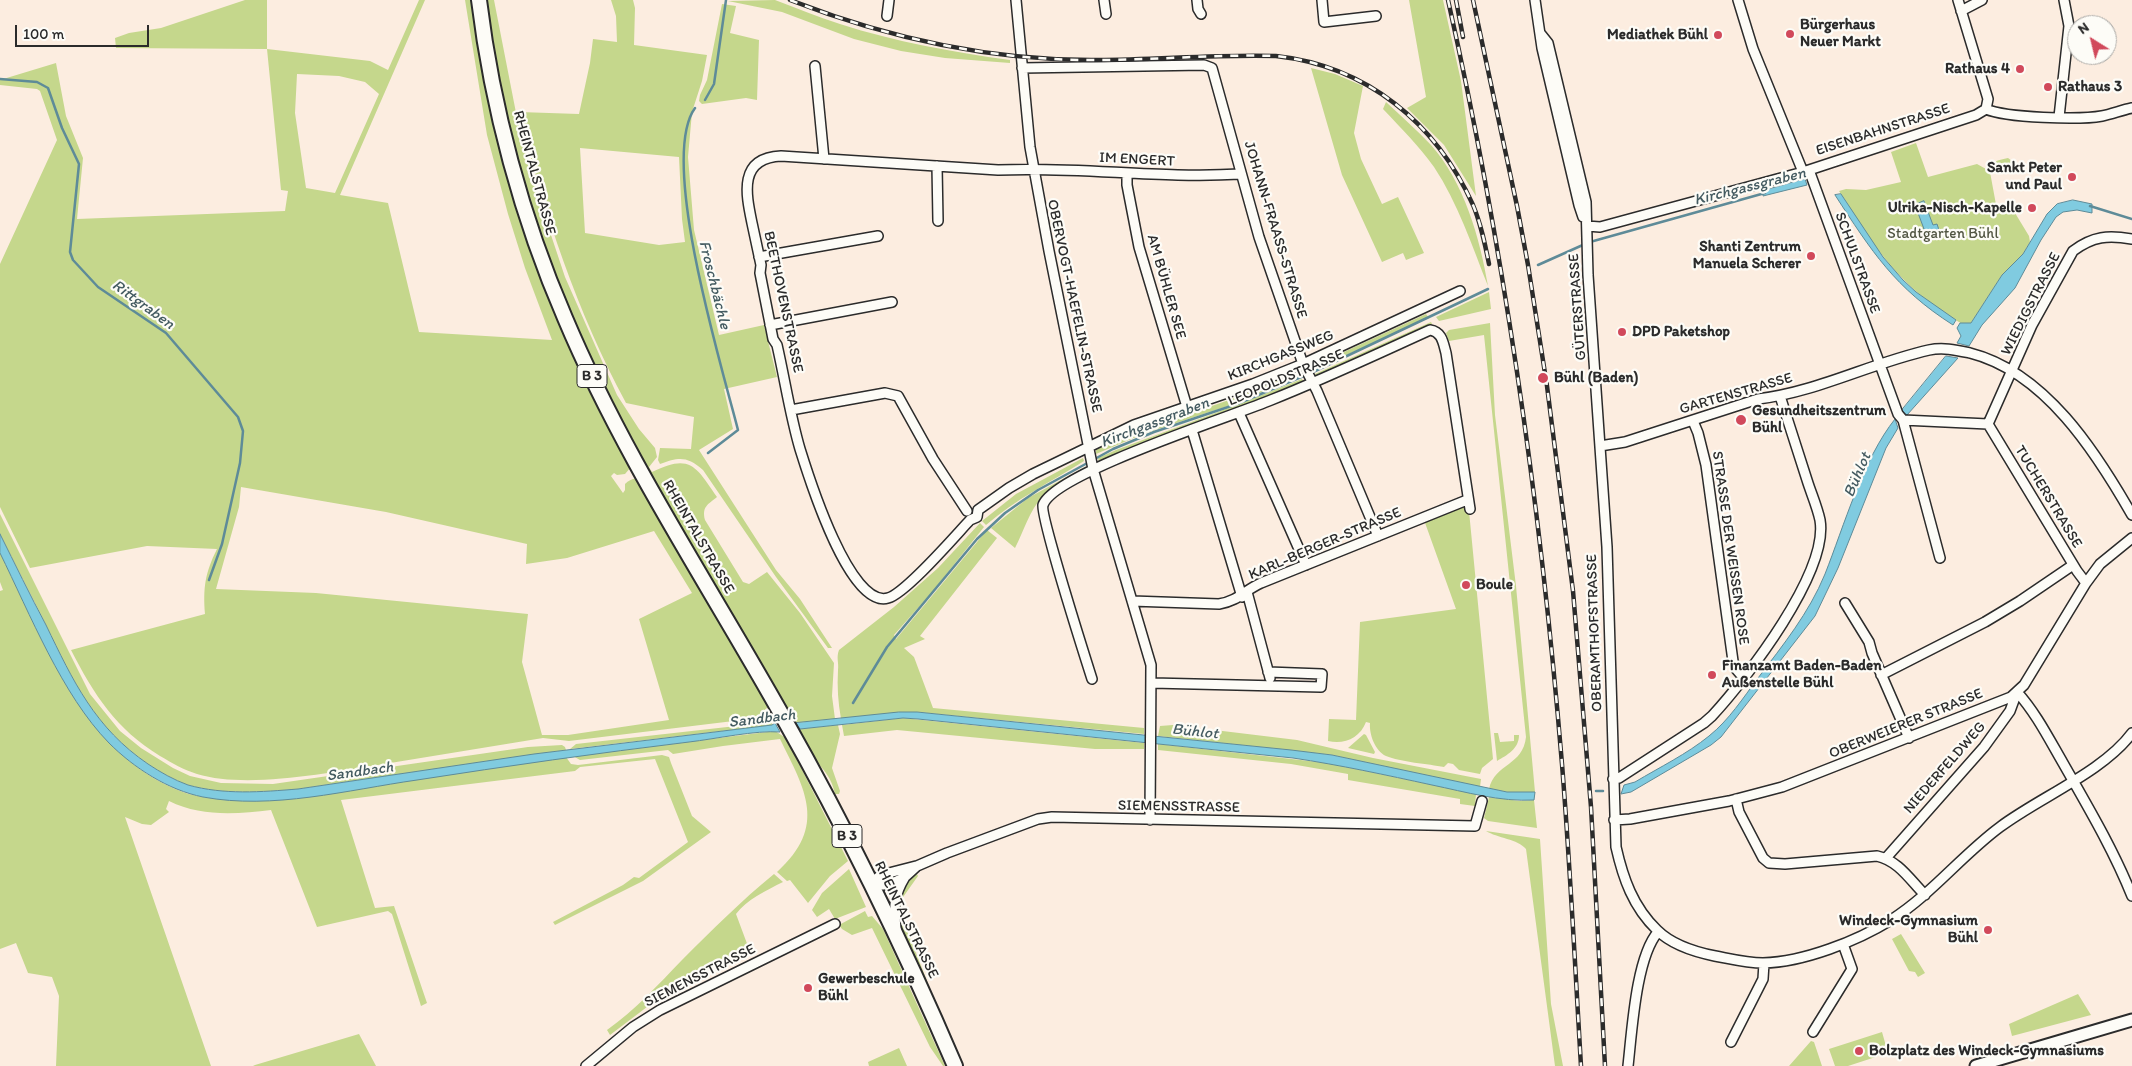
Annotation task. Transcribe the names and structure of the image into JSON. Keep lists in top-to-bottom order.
{
  "streets": {
    "main road": ["RHEINTALSTRASSE", "B 3"],
    "street": [
      "EISENBAHNSTRASSE",
      "IM ENGERT",
      "JOHANN-FRAASS-STRASSE",
      "SCHULSTRASSE",
      "AM BÜHLER SEE",
      "BEETHOVENSTRASSE",
      "WIEDIGSTRASSE",
      "OBERVOGT-HAEFELIN-STRASSE",
      "GÜTERSTRASSE",
      "KIRCHGASSWEG",
      "LEOPOLDSTRASSE",
      "GARTENSTRASSE",
      "TUCHERSTRASSE",
      "KARL-BERGER-STRASSE",
      "STRASSE DER WEISSEN ROSE",
      "OBERAMTHOFSTRASSE",
      "OBERWEIERER STRASSE",
      "NIEDERFELDWEG",
      "SIEMENSSTRASSE"
    ]
  },
  "crossings": [
    ["EISENBAHNSTRASSE", "SCHULSTRASSE"],
    ["EISENBAHNSTRASSE", "GÜTERSTRASSE"],
    ["IM ENGERT", "JOHANN-FRAASS-STRASSE"],
    ["IM ENGERT", "AM BÜHLER SEE"],
    ["IM ENGERT", "BEETHOVENSTRASSE"],
    ["IM ENGERT", "OBERVOGT-HAEFELIN-STRASSE"],
    ["RHEINTALSTRASSE", "SIEMENSSTRASSE"],
    ["JOHANN-FRAASS-STRASSE", "OBERVOGT-HAEFELIN-STRASSE"],
    ["JOHANN-FRAASS-STRASSE", "KIRCHGASSWEG"],
    ["JOHANN-FRAASS-STRASSE", "LEOPOLDSTRASSE"],
    ["JOHANN-FRAASS-STRASSE", "KARL-BERGER-STRASSE"],
    ["SCHULSTRASSE", "GARTENSTRASSE"],
    ["AM BÜHLER SEE", "KIRCHGASSWEG"],
    ["BEETHOVENSTRASSE", "OBERVOGT-HAEFELIN-STRASSE"],
    ["BEETHOVENSTRASSE", "KIRCHGASSWEG"],
    ["WIEDIGSTRASSE", "GARTENSTRASSE"],
    ["OBERVOGT-HAEFELIN-STRASSE", "KIRCHGASSWEG"],
    ["OBERVOGT-HAEFELIN-STRASSE", "LEOPOLDSTRASSE"],
    ["OBERVOGT-HAEFELIN-STRASSE", "KARL-BERGER-STRASSE"],
    ["OBERVOGT-HAEFELIN-STRASSE", "SIEMENSSTRASSE"],
    ["GÜTERSTRASSE", "GARTENSTRASSE"],
    ["GÜTERSTRASSE", "OBERAMTHOFSTRASSE"],
    ["LEOPOLDSTRASSE", "KARL-BERGER-STRASSE"],
    ["GARTENSTRASSE", "STRASSE DER WEISSEN ROSE"],
    ["GARTENSTRASSE", "OBERAMTHOFSTRASSE"],
    ["TUCHERSTRASSE", "OBERWEIERER STRASSE"],
    ["OBERAMTHOFSTRASSE", "OBERWEIERER STRASSE"],
    ["OBERWEIERER STRASSE", "NIEDERFELDWEG"]
  ],
  "water": [
    "Kirchgassgraben",
    "Froschbächle",
    "Rittgraben",
    "Bühlot",
    "Sandbach"
  ],
  "parks": ["Stadtgarten Bühl"],
  "places": [
    "Bürgerhaus Neuer Markt",
    "Mediathek Bühl",
    "Rathaus 4",
    "Rathaus 3",
    "Sankt Peter und Paul",
    "Ulrika-Nisch-Kapelle",
    "Shanti Zentrum Manuela Scherer",
    "DPD Paketshop",
    "Bühl (Baden)",
    "Gesundheitszentrum Bühl",
    "Boule",
    "Finanzamt Baden-Baden Außenstelle Bühl",
    "Windeck-Gymnasium Bühl",
    "Gewerbeschule Bühl",
    "Bolzplatz des Windeck-Gymnasiums"
  ],
  "scale_bar": "100 m",
  "north": "top left"
}
